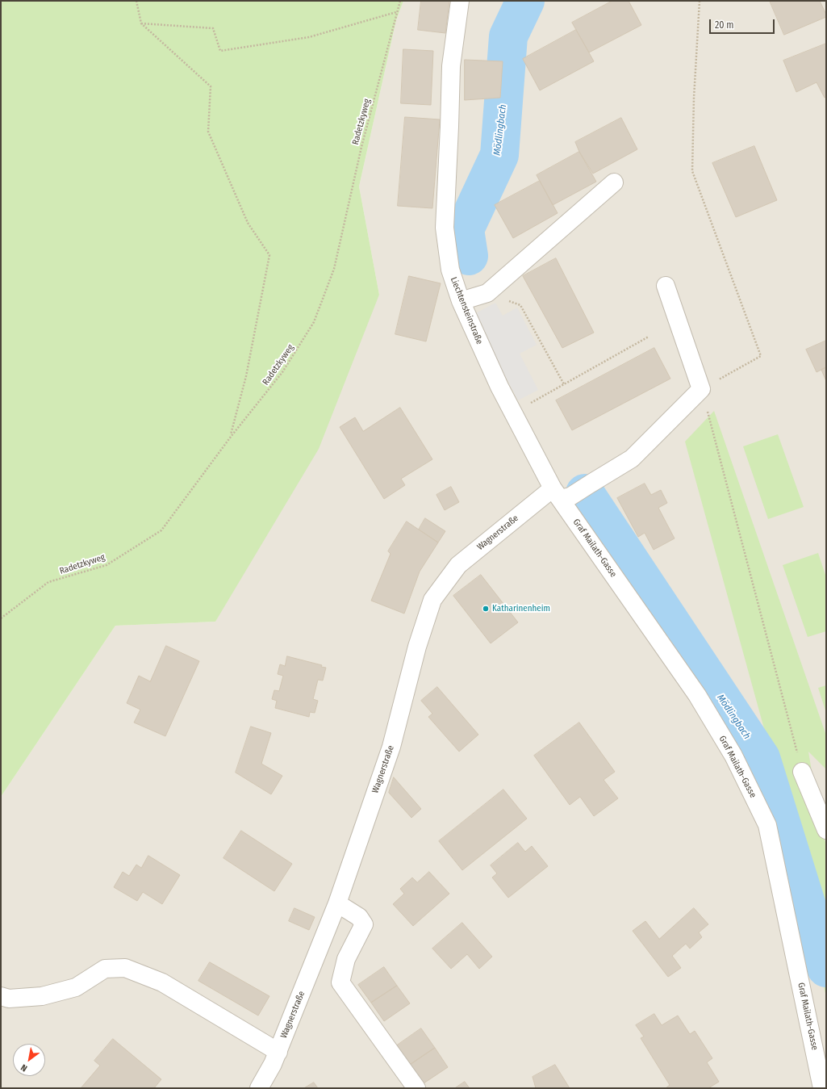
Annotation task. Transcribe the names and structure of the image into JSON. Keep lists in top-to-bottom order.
{
  "streets": {
    "street": ["Liechtensteinstraße", "Wagnerstraße", "Graf Mailath-Gasse"],
    "path": ["Radetzkyweg"]
  },
  "crossings": [
    ["Liechtensteinstraße", "Wagnerstraße"],
    ["Liechtensteinstraße", "Graf Mailath-Gasse"],
    ["Wagnerstraße", "Graf Mailath-Gasse"]
  ],
  "water": ["Mödlingbach"],
  "places": ["Katharinenheim"],
  "scale_bar": "20 m",
  "north": "bottom left"
}
